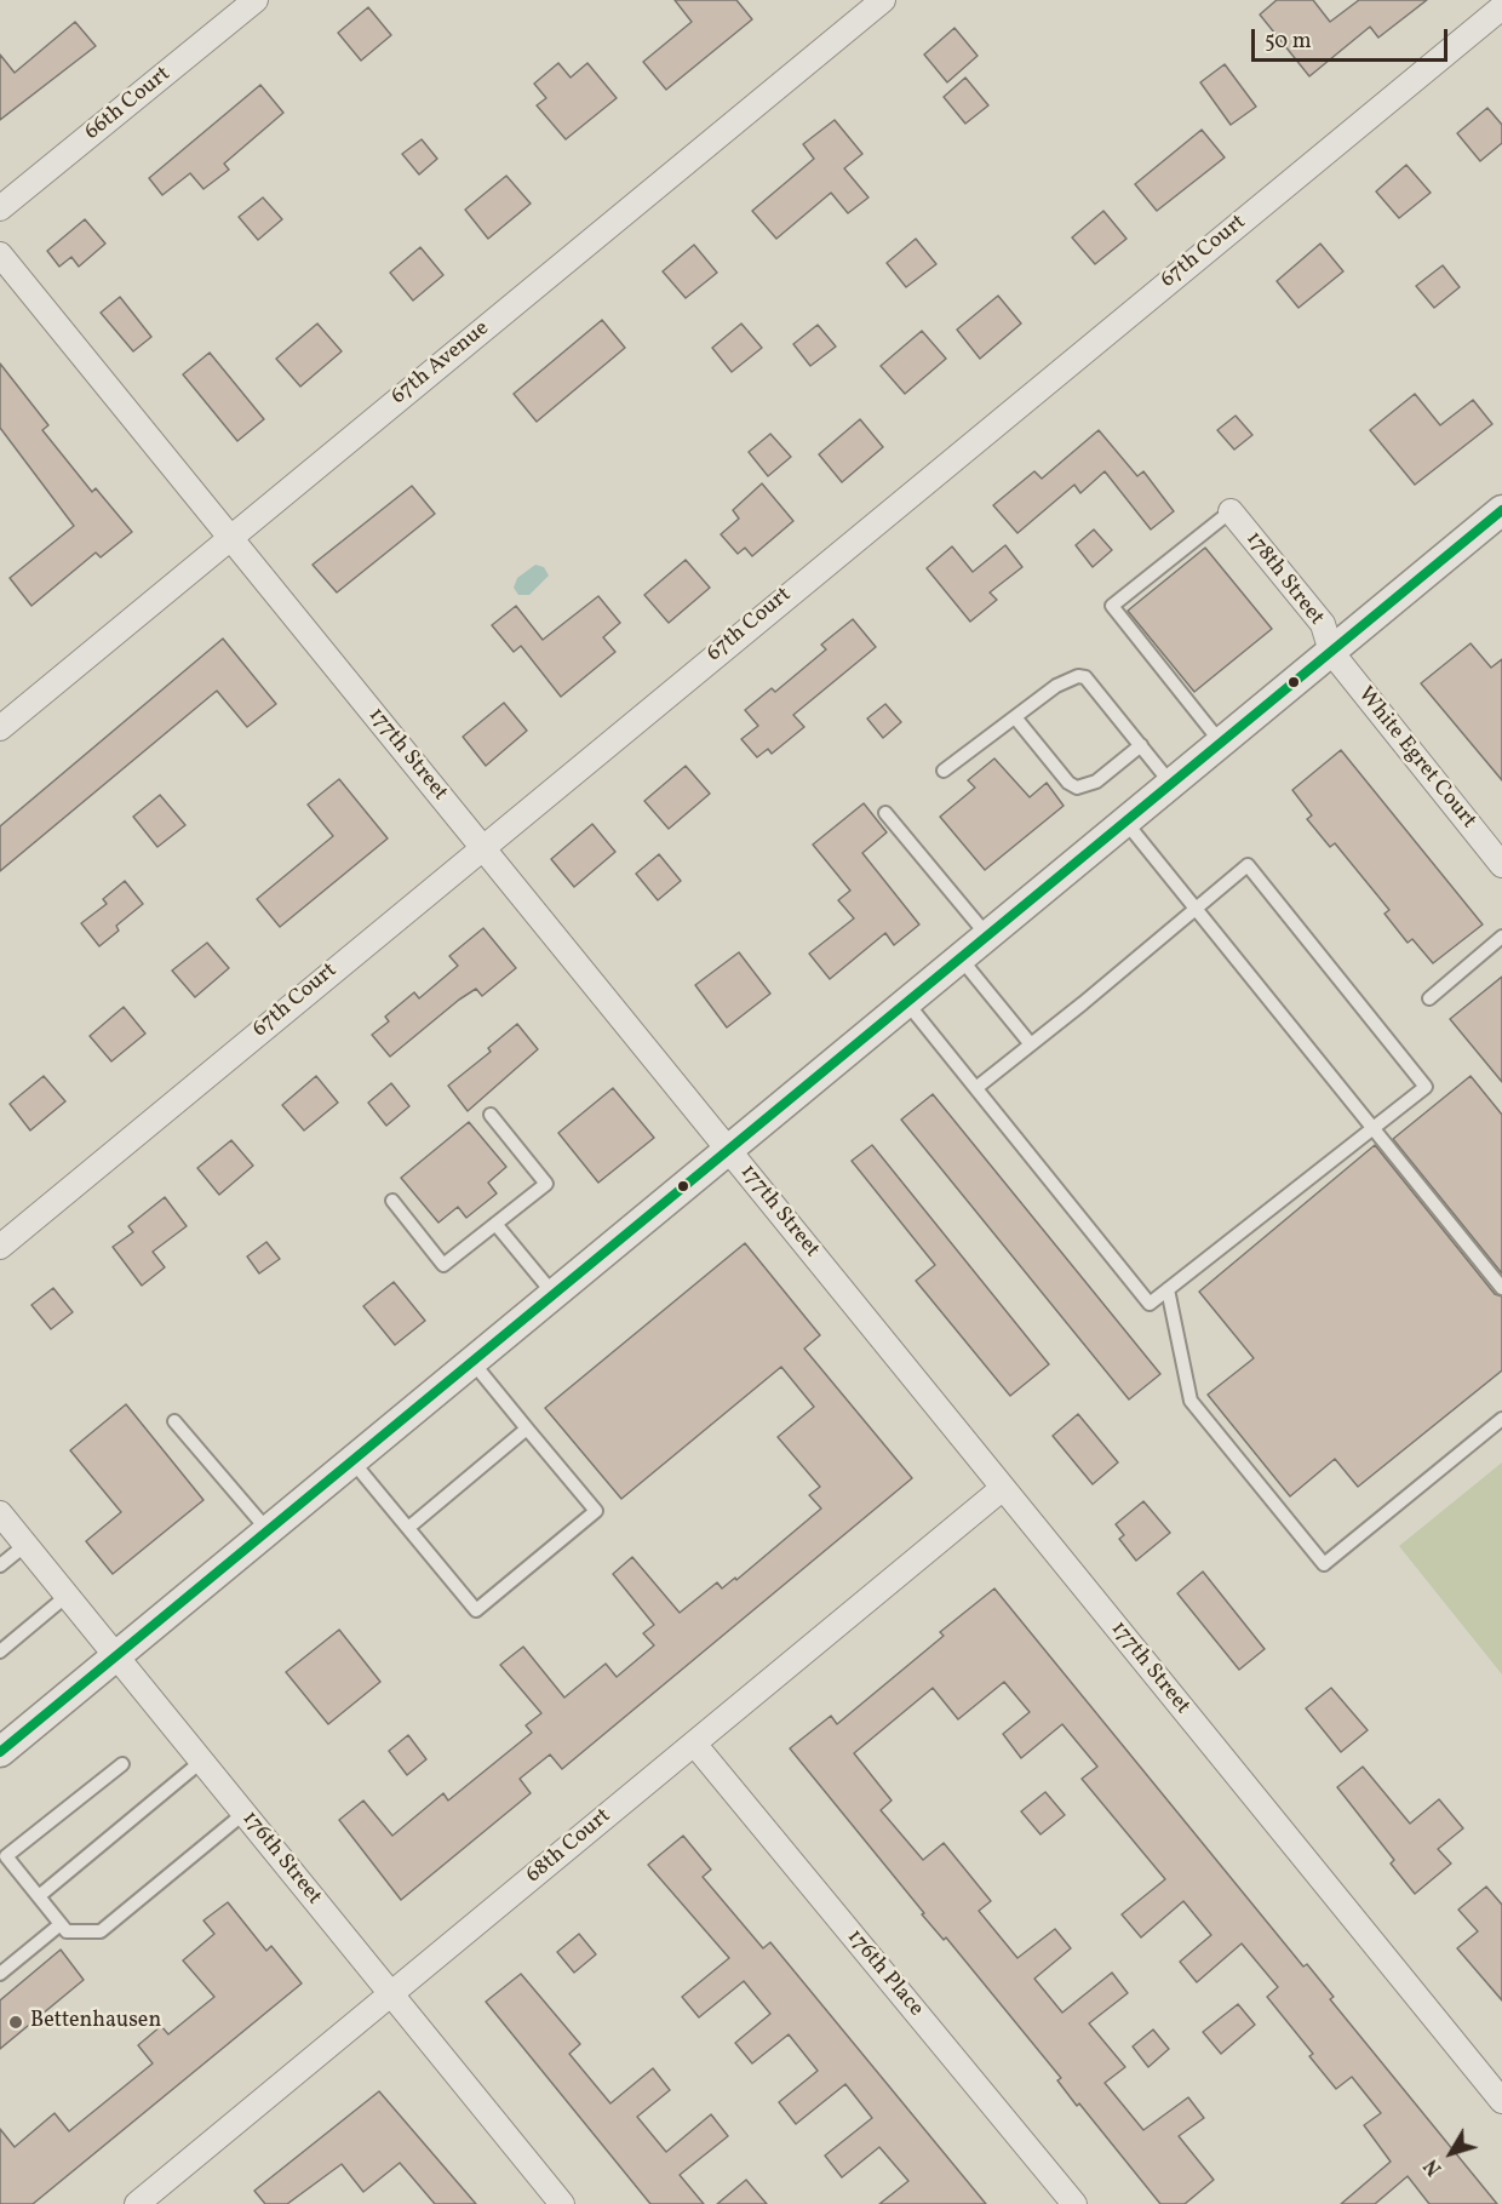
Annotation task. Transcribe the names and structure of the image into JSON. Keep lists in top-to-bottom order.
{
  "streets": {
    "street": [
      "66th Court",
      "67th Court",
      "67th Avenue",
      "178th Street",
      "177th Street",
      "White Egret Court",
      "68th Court",
      "176th Street",
      "176th Place"
    ]
  },
  "crossings": [
    ["67th Court", "177th Street"],
    ["67th Avenue", "177th Street"],
    ["178th Street", "White Egret Court"],
    ["177th Street", "68th Court"],
    ["68th Court", "176th Street"],
    ["68th Court", "176th Place"]
  ],
  "places": ["Bettenhausen"],
  "scale_bar": "50 m",
  "north": "bottom left"
}
